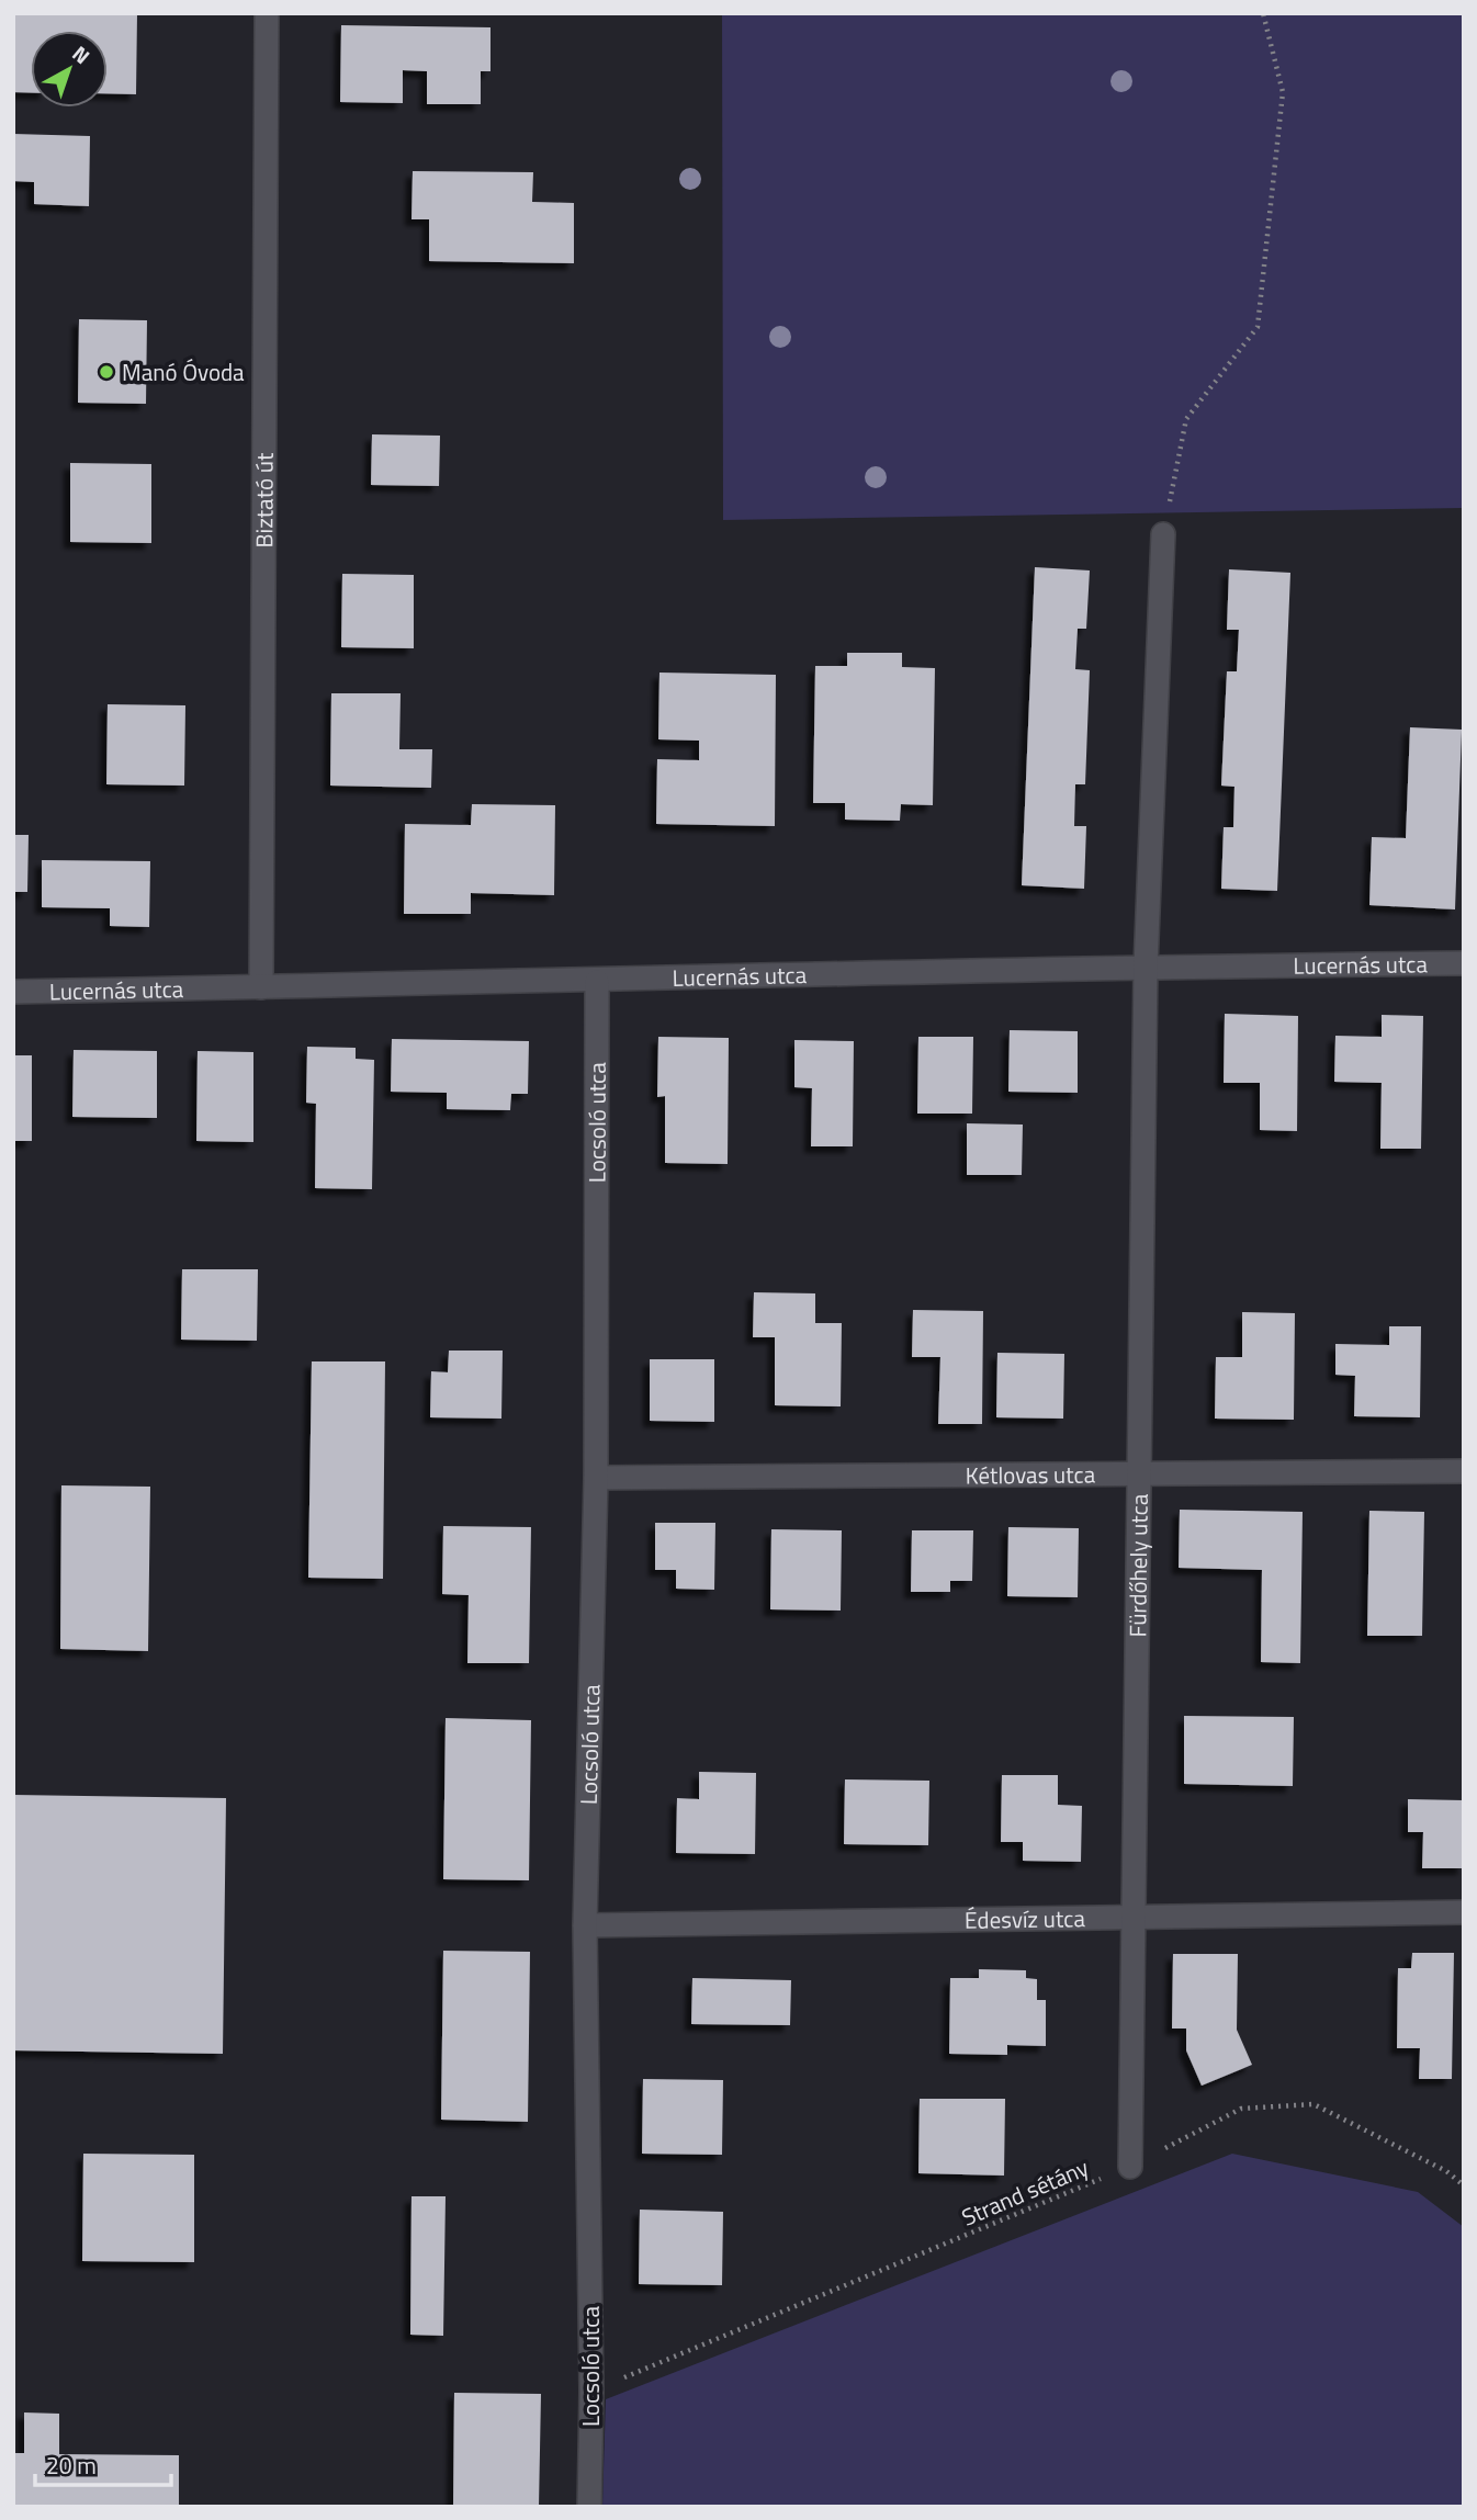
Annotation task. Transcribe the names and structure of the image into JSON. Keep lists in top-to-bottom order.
{
  "streets": {
    "street": [
      "Biztató út",
      "Lucernás utca",
      "Locsoló utca",
      "Kétlovas utca",
      "Fürdőhely utca",
      "Édesvíz utca"
    ],
    "path": ["Strand sétány"]
  },
  "crossings": [
    ["Biztató út", "Lucernás utca"],
    ["Lucernás utca", "Locsoló utca"],
    ["Lucernás utca", "Fürdőhely utca"],
    ["Locsoló utca", "Kétlovas utca"],
    ["Locsoló utca", "Édesvíz utca"],
    ["Locsoló utca", "Strand sétány"],
    ["Kétlovas utca", "Fürdőhely utca"],
    ["Fürdőhely utca", "Édesvíz utca"],
    ["Fürdőhely utca", "Strand sétány"]
  ],
  "places": ["Manó Óvoda"],
  "scale_bar": "20 m",
  "north": "top right"
}
